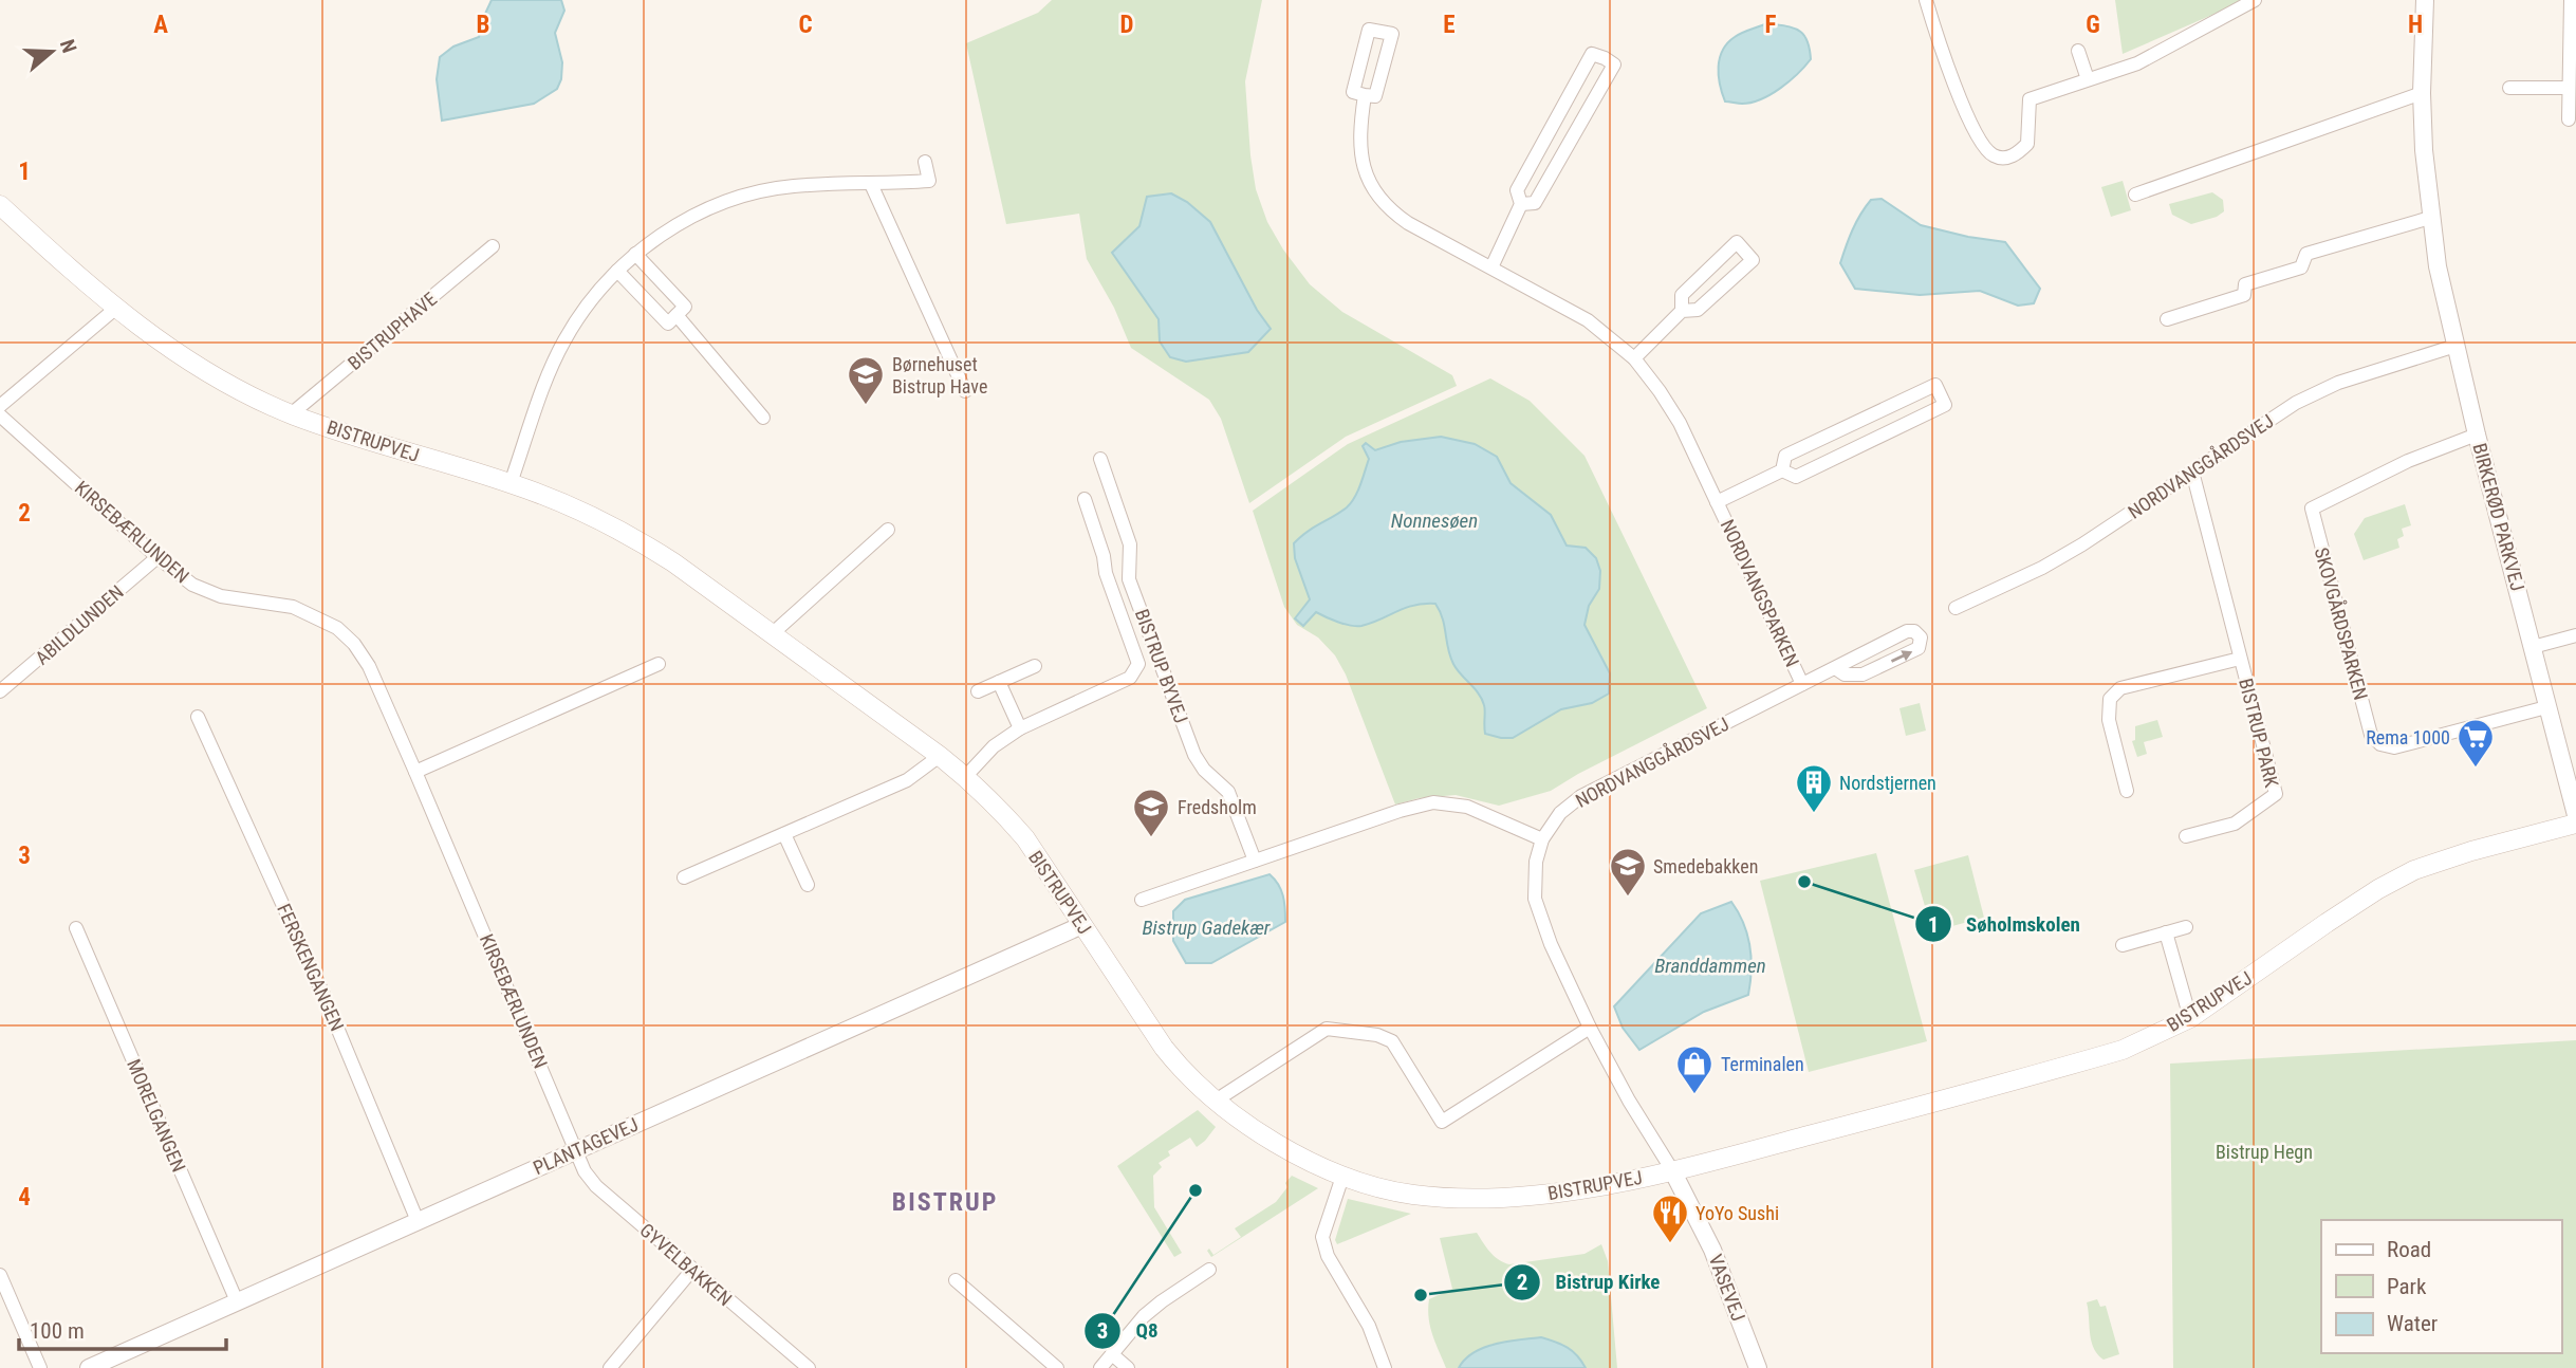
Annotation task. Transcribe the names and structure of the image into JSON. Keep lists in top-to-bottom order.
{
  "streets": {
    "main road": ["BISTRUPVEJ"],
    "street": [
      "BISTRUPHAVE",
      "NORDVANGGÅRDSVEJ",
      "BIRKERØD PARKVEJ",
      "KIRSEBÆRLUNDEN",
      "NORDVANGSPARKEN",
      "SKOVGÅRDSPARKEN",
      "ABILDLUNDEN",
      "BISTRUP BYVEJ",
      "BISTRUP PARK",
      "FERSKENGANGEN",
      "MORELGANGEN",
      "PLANTAGEVEJ",
      "GYVELBAKKEN",
      "VASEVEJ"
    ]
  },
  "crossings": [
    ["BISTRUPHAVE", "BISTRUPVEJ"],
    ["BISTRUPVEJ", "NORDVANGGÅRDSVEJ"],
    ["BISTRUPVEJ", "PLANTAGEVEJ"],
    ["BISTRUPVEJ", "VASEVEJ"],
    ["NORDVANGGÅRDSVEJ", "BIRKERØD PARKVEJ"],
    ["NORDVANGGÅRDSVEJ", "NORDVANGSPARKEN"],
    ["NORDVANGGÅRDSVEJ", "BISTRUP PARK"],
    ["NORDVANGGÅRDSVEJ", "VASEVEJ"],
    ["BIRKERØD PARKVEJ", "SKOVGÅRDSPARKEN"],
    ["KIRSEBÆRLUNDEN", "ABILDLUNDEN"],
    ["KIRSEBÆRLUNDEN", "PLANTAGEVEJ"],
    ["KIRSEBÆRLUNDEN", "GYVELBAKKEN"],
    ["FERSKENGANGEN", "PLANTAGEVEJ"],
    ["MORELGANGEN", "PLANTAGEVEJ"],
    ["PLANTAGEVEJ", "GYVELBAKKEN"]
  ],
  "districts": ["BISTRUP"],
  "water": ["Nonnesøen", "Bistrup Gadekær", "Branddammen"],
  "parks": ["Bistrup Hegn"],
  "places": {
    "school or university": ["Børnehuset Bistrup Have", "Fredsholm", "Smedebakken"],
    "supermarket": ["Rema 1000"],
    "building": ["Nordstjernen"],
    "other": ["Søholmskolen", "Q8", "Bistrup Kirke"],
    "shop": ["Terminalen"],
    "restaurant": ["YoYo Sushi"]
  },
  "legend": ["Road", "Park", "Water"],
  "scale_bar": "100 m",
  "north": "right",
  "grid": {
    "columns": [
      "A",
      "B",
      "C",
      "D",
      "E",
      "F",
      "G",
      "H"
    ],
    "rows": [
      "1",
      "2",
      "3",
      "4"
    ]
  }
}
